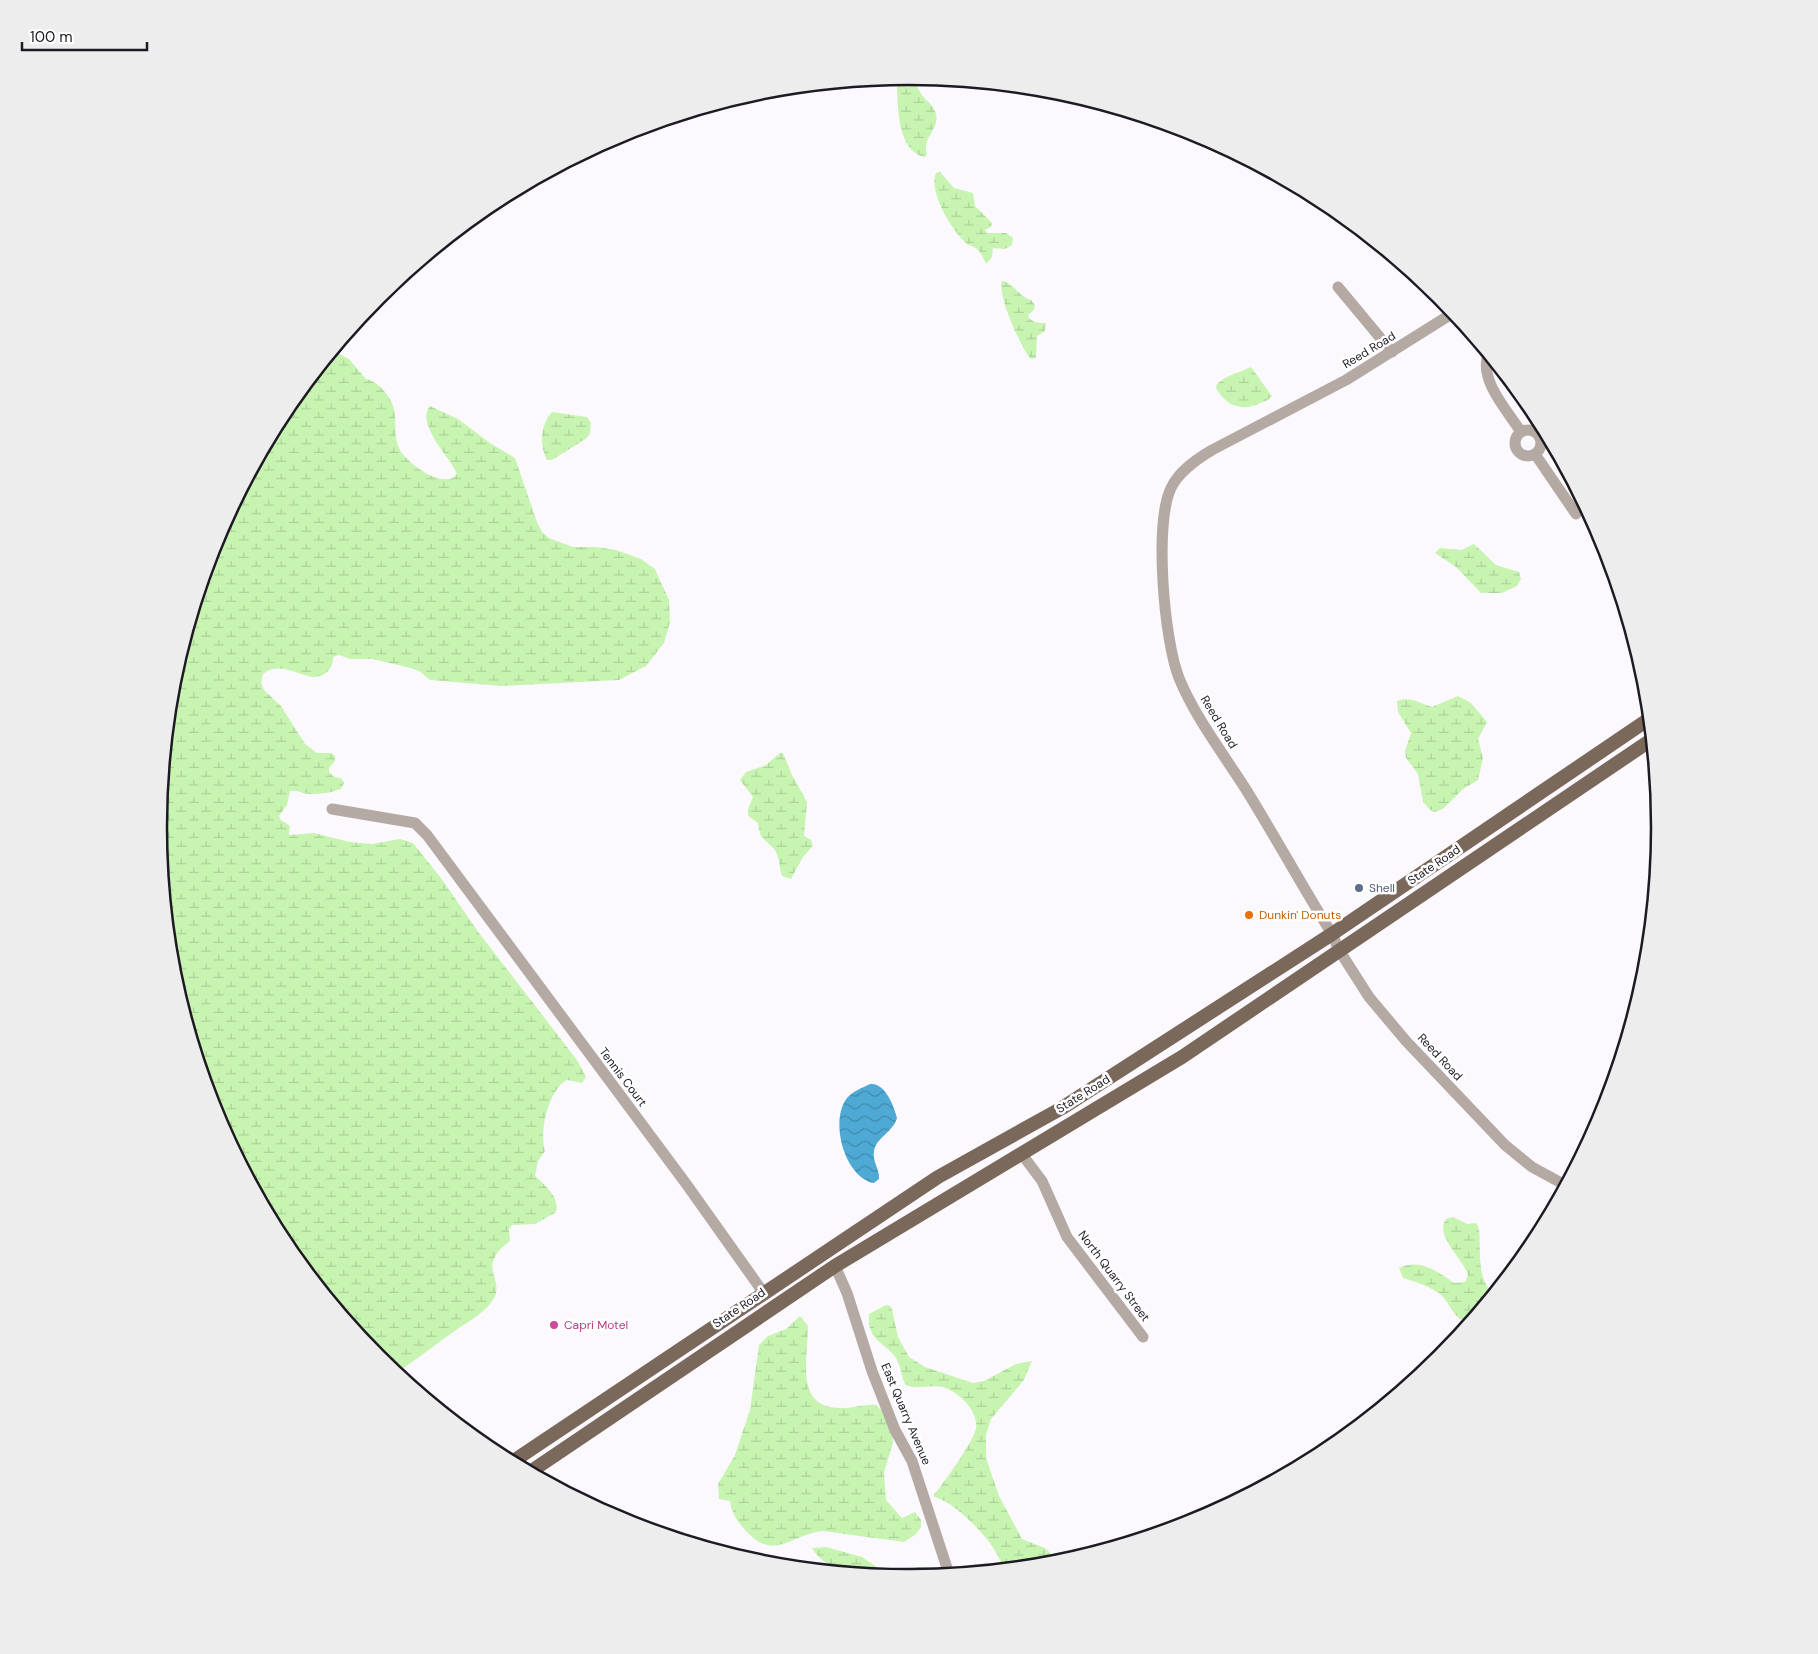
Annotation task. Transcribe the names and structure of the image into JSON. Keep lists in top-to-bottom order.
{
  "streets": {
    "main road": ["State Road"],
    "street": [
      "Reed Road",
      "Tennis Court",
      "North Quarry Street",
      "East Quarry Avenue"
    ]
  },
  "crossings": [
    ["Reed Road", "State Road"],
    ["State Road", "Tennis Court"],
    ["State Road", "North Quarry Street"],
    ["State Road", "East Quarry Avenue"]
  ],
  "places": ["Shell", "Dunkin' Donuts", "Capri Motel"],
  "scale_bar": "100 m"
}
